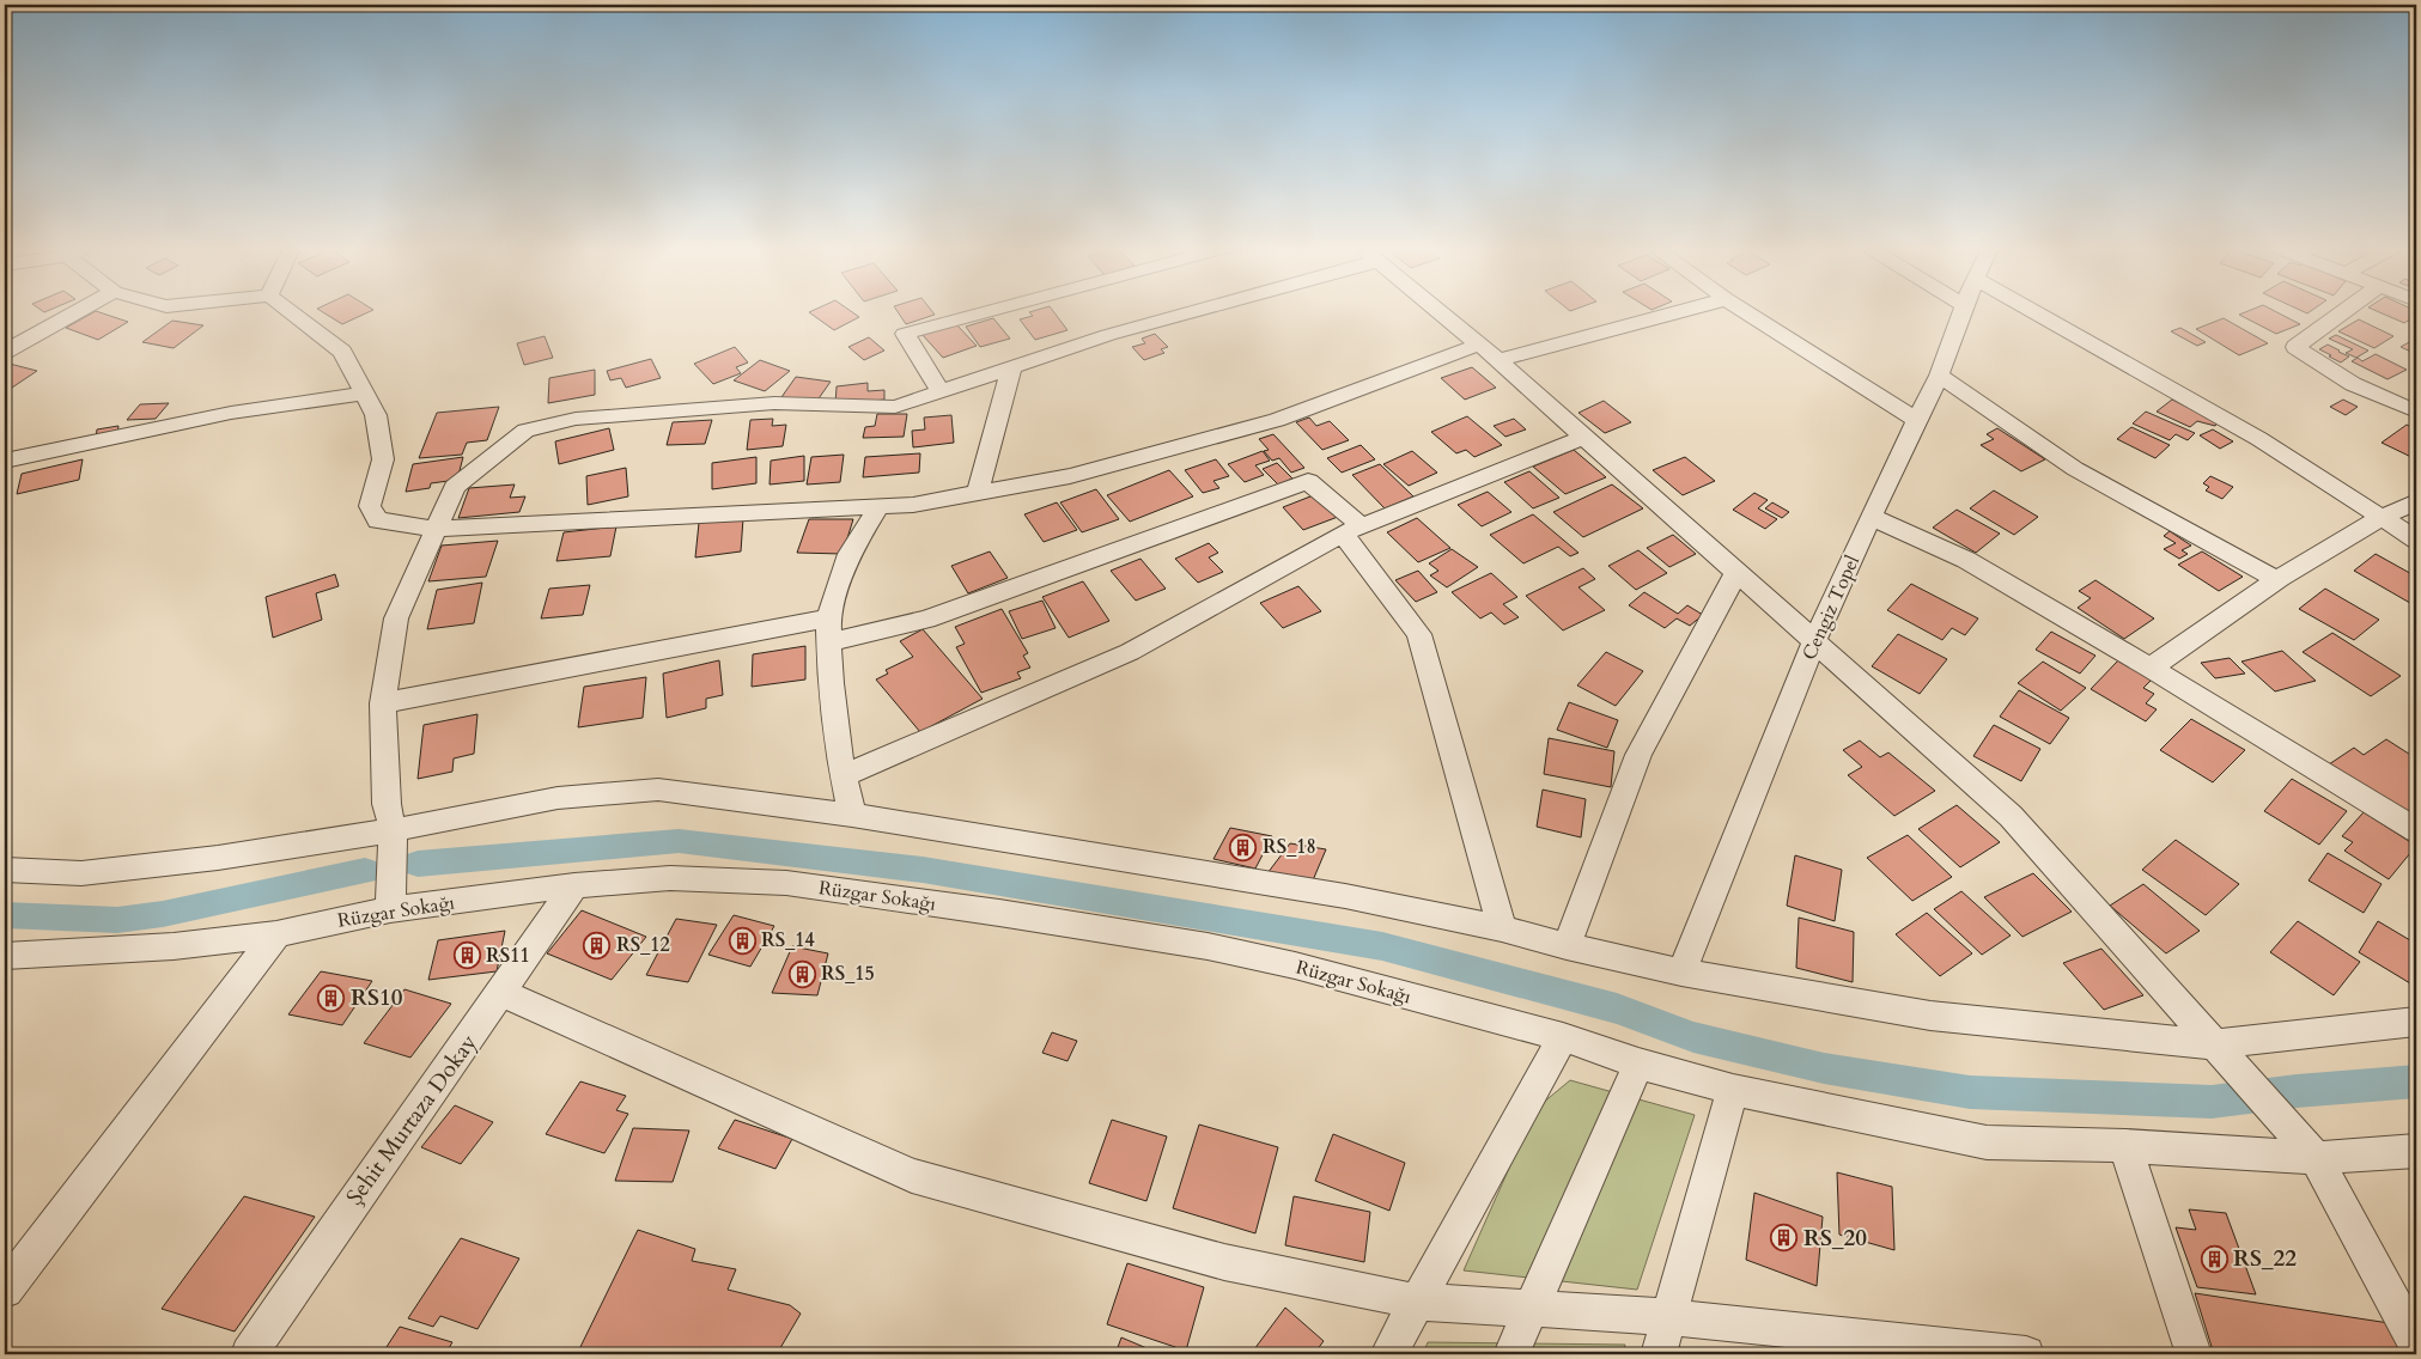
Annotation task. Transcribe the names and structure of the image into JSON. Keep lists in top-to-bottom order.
{
  "streets": {
    "street": ["Cengiz Topel", "Rüzgar Sokağı", "Şehit Murtaza Dokay"]
  },
  "crossings": [
    ["Rüzgar Sokağı", "Şehit Murtaza Dokay"]
  ],
  "places": {
    "building": [
      "RS_18",
      "RS_14",
      "RS_12",
      "RS11",
      "RS_15",
      "RS10",
      "RS_20",
      "RS_22"
    ]
  }
}
